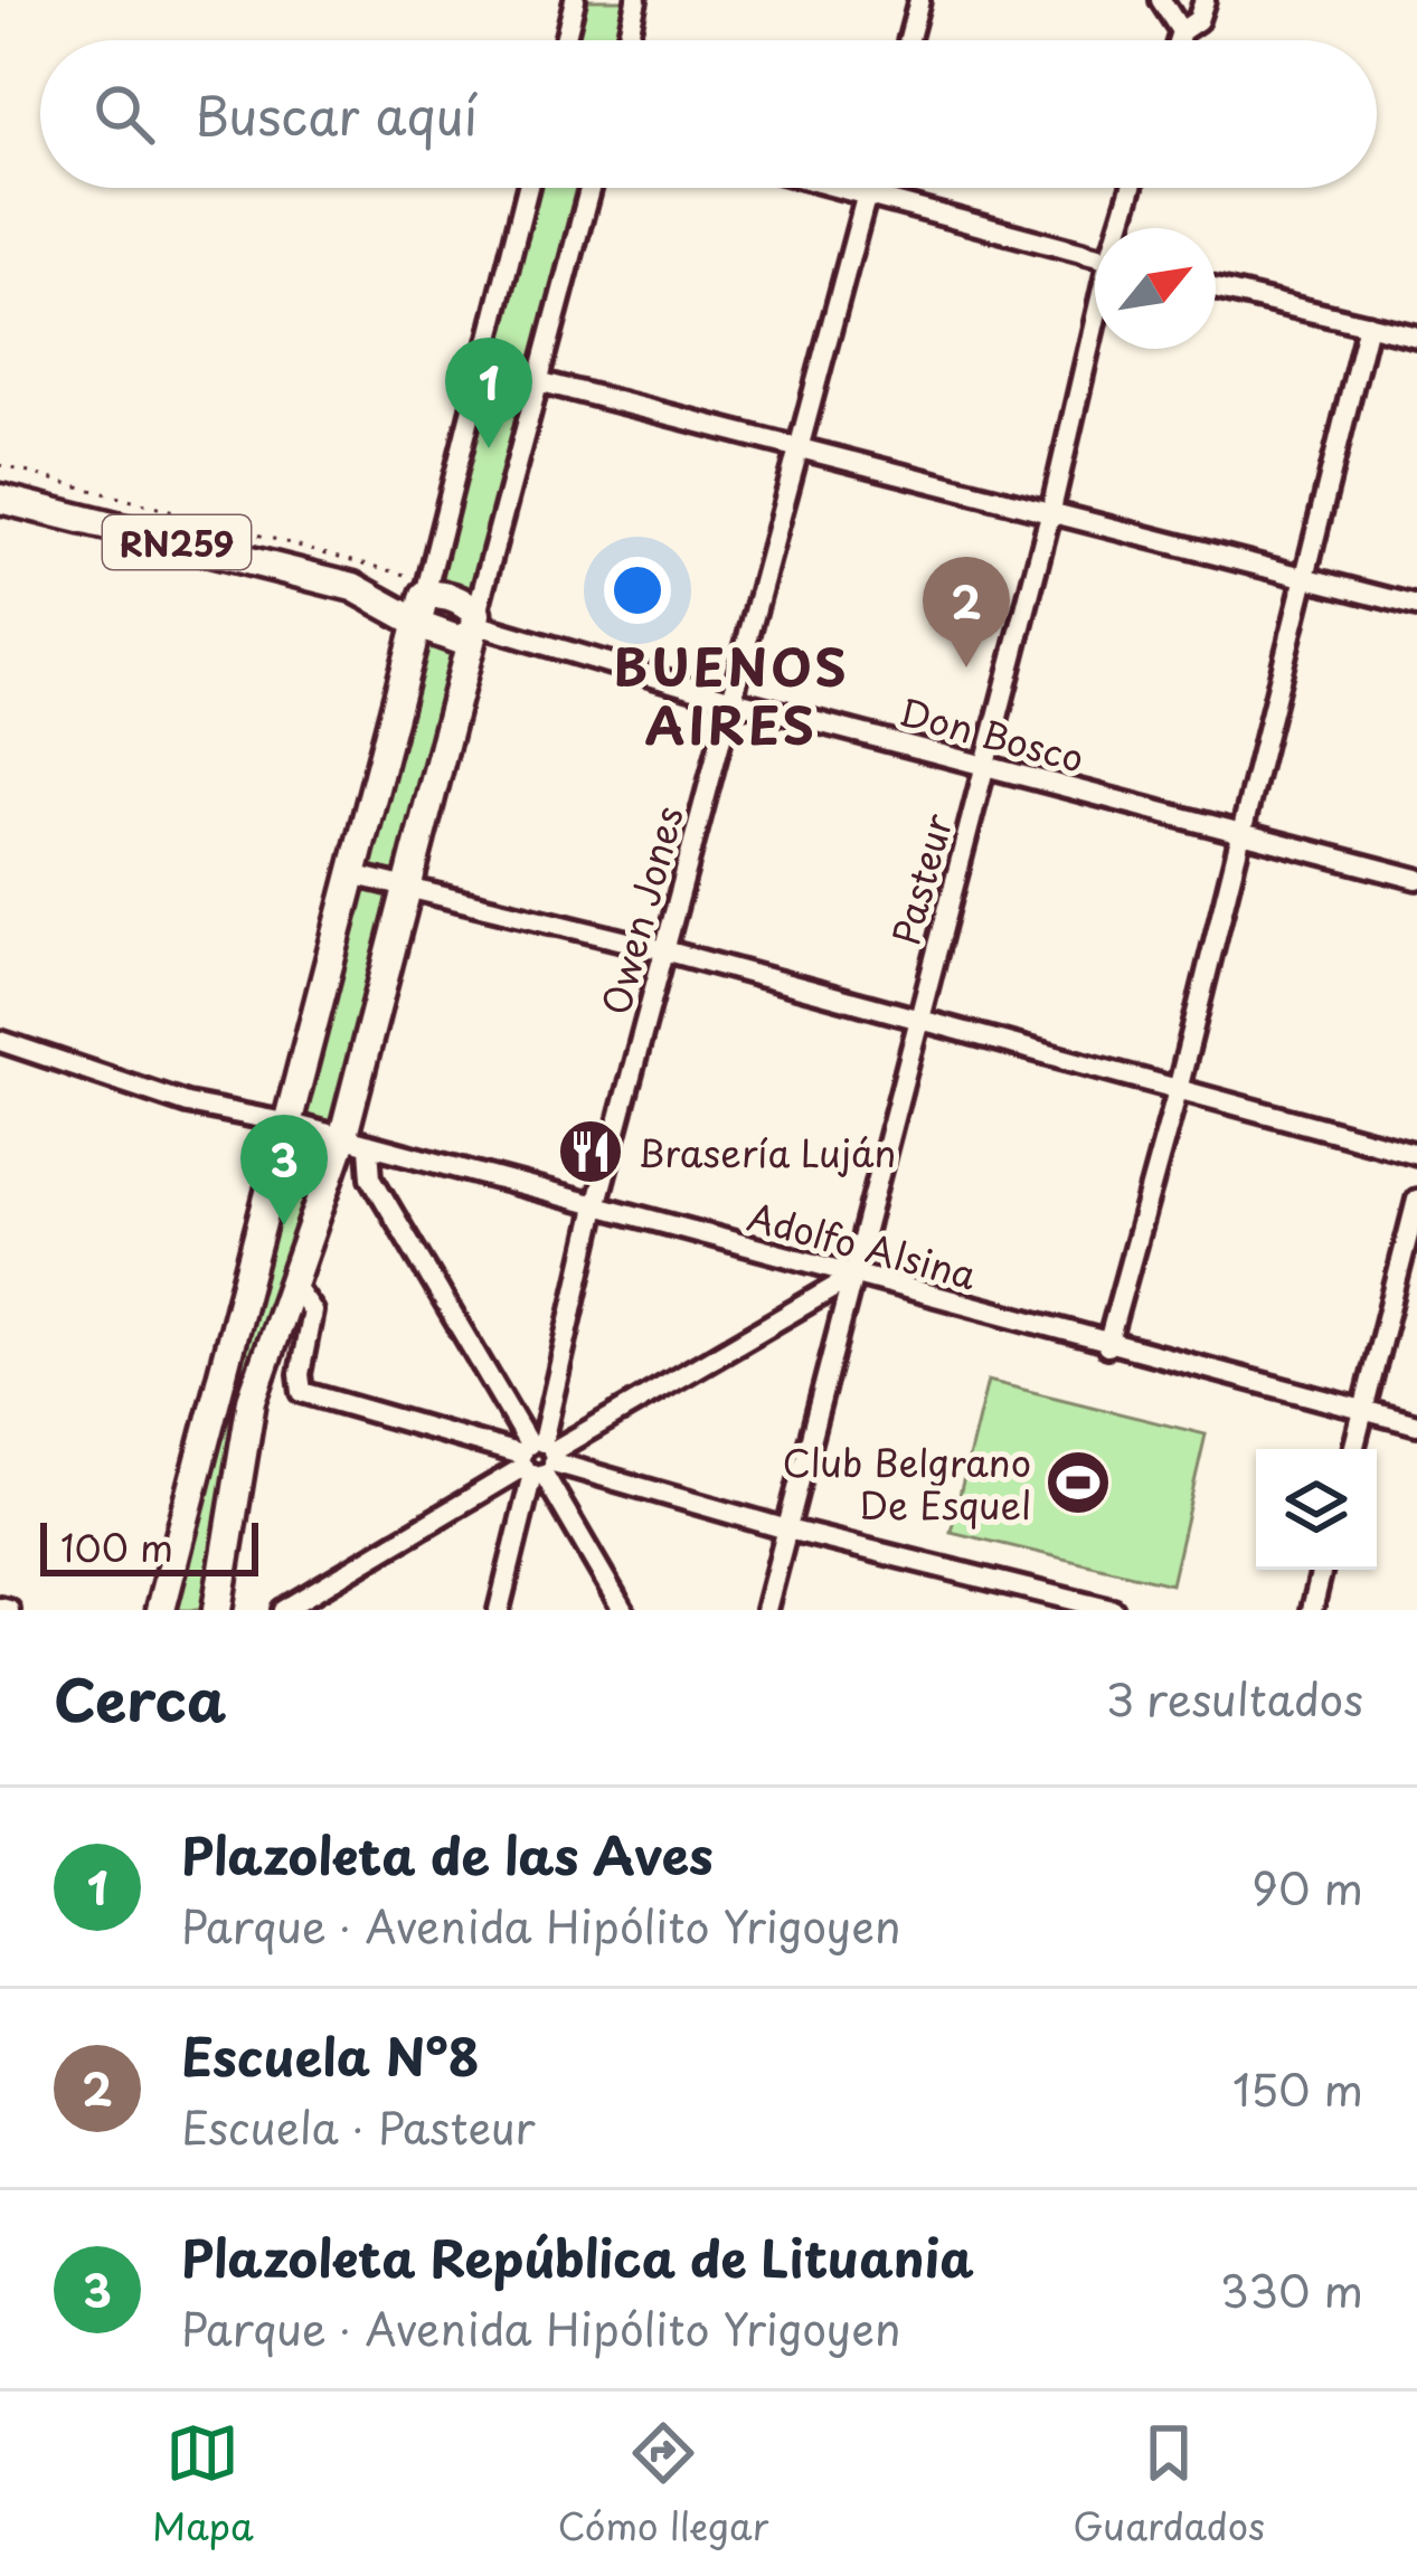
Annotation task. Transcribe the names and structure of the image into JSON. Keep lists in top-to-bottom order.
{
  "streets": {
    "highway": ["RN259"],
    "street": [
      "Don Bosco",
      "Pasteur",
      "Owen Jones",
      "Adolfo Alsina"
    ]
  },
  "crossings": [
    ["RN259", "Don Bosco"],
    ["Don Bosco", "Pasteur"],
    ["Don Bosco", "Owen Jones"],
    ["Pasteur", "Adolfo Alsina"],
    ["Owen Jones", "Adolfo Alsina"]
  ],
  "districts": ["BUENOS AIRES"],
  "places": {
    "restaurant": ["Brasería Luján"],
    "sports": ["Club Belgrano De Esquel"]
  },
  "scale_bar": "100 m",
  "north": "top right",
  "page": {
    "search": "Buscar aquí",
    "pins": ["1", "2", "3"],
    "scale": "100 m",
    "heading": ["Cerca", "3 resultados"],
    "list": [
      {
        "mark": "1",
        "name": "Plazoleta de las Aves",
        "note": "Parque · Avenida Hipólito Yrigoyen",
        "value": "90 m"
      },
      {
        "mark": "2",
        "name": "Escuela N°8",
        "note": "Escuela · Pasteur",
        "value": "150 m"
      },
      {
        "mark": "3",
        "name": "Plazoleta República de Lituania",
        "note": "Parque · Avenida Hipólito Yrigoyen",
        "value": "330 m"
      }
    ],
    "nav": ["Mapa", "Cómo llegar", "Guardados"]
  }
}
